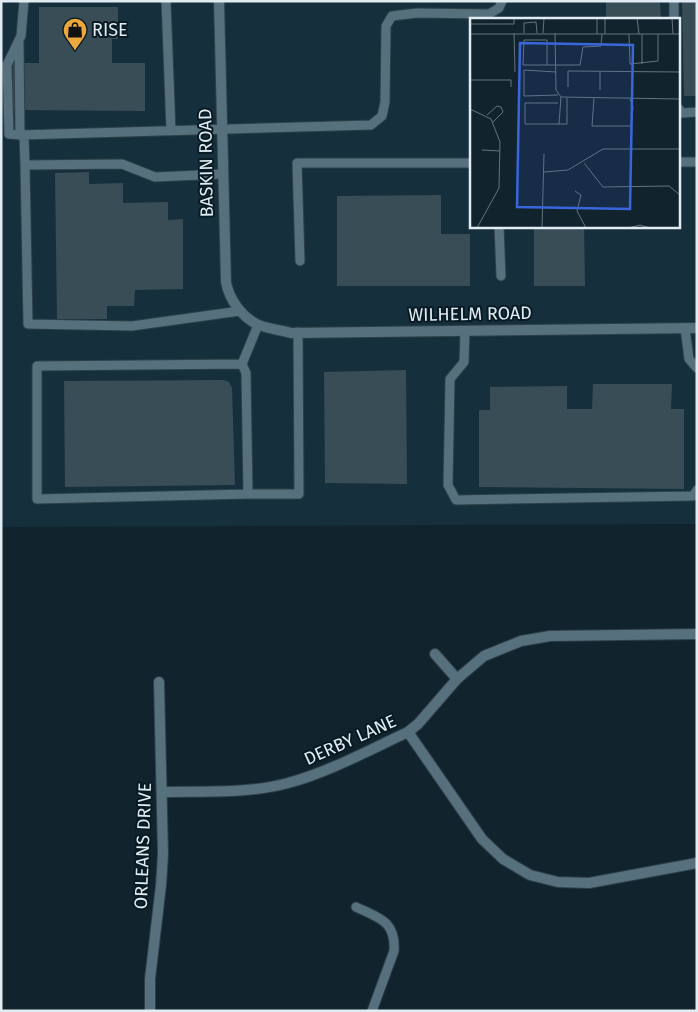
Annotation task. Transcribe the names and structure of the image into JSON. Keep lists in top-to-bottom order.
{
  "streets": {
    "street": [
      "BASKIN ROAD",
      "WILHELM ROAD",
      "DERBY LANE",
      "ORLEANS DRIVE"
    ]
  },
  "crossings": [
    ["BASKIN ROAD", "WILHELM ROAD"],
    ["DERBY LANE", "ORLEANS DRIVE"]
  ],
  "places": {
    "shop": ["RISE"]
  }
}
